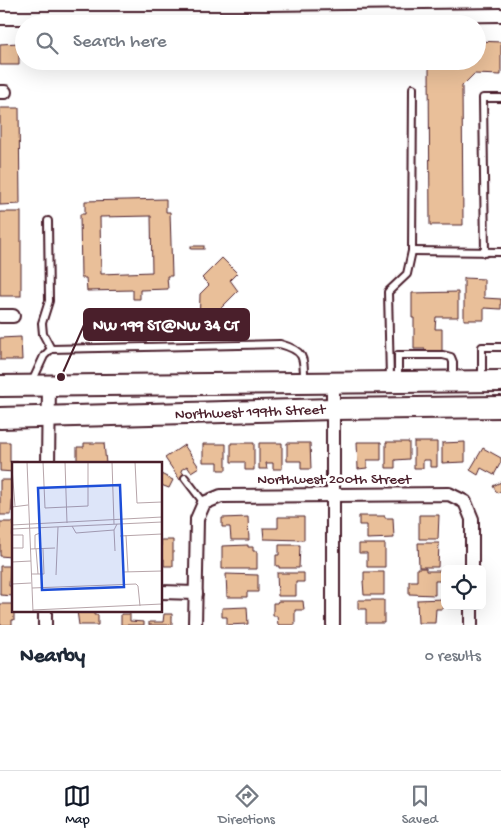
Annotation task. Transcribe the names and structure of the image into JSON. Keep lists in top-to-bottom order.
{
  "streets": {
    "main road": ["Northwest 199th Street"],
    "street": ["Northwest 200th Street"]
  },
  "places": ["NW 199 ST@NW 34 CT"],
  "page": {
    "search": "Search here",
    "heading": ["Nearby", "0 results"],
    "nav": ["Map", "Directions", "Saved"]
  }
}
